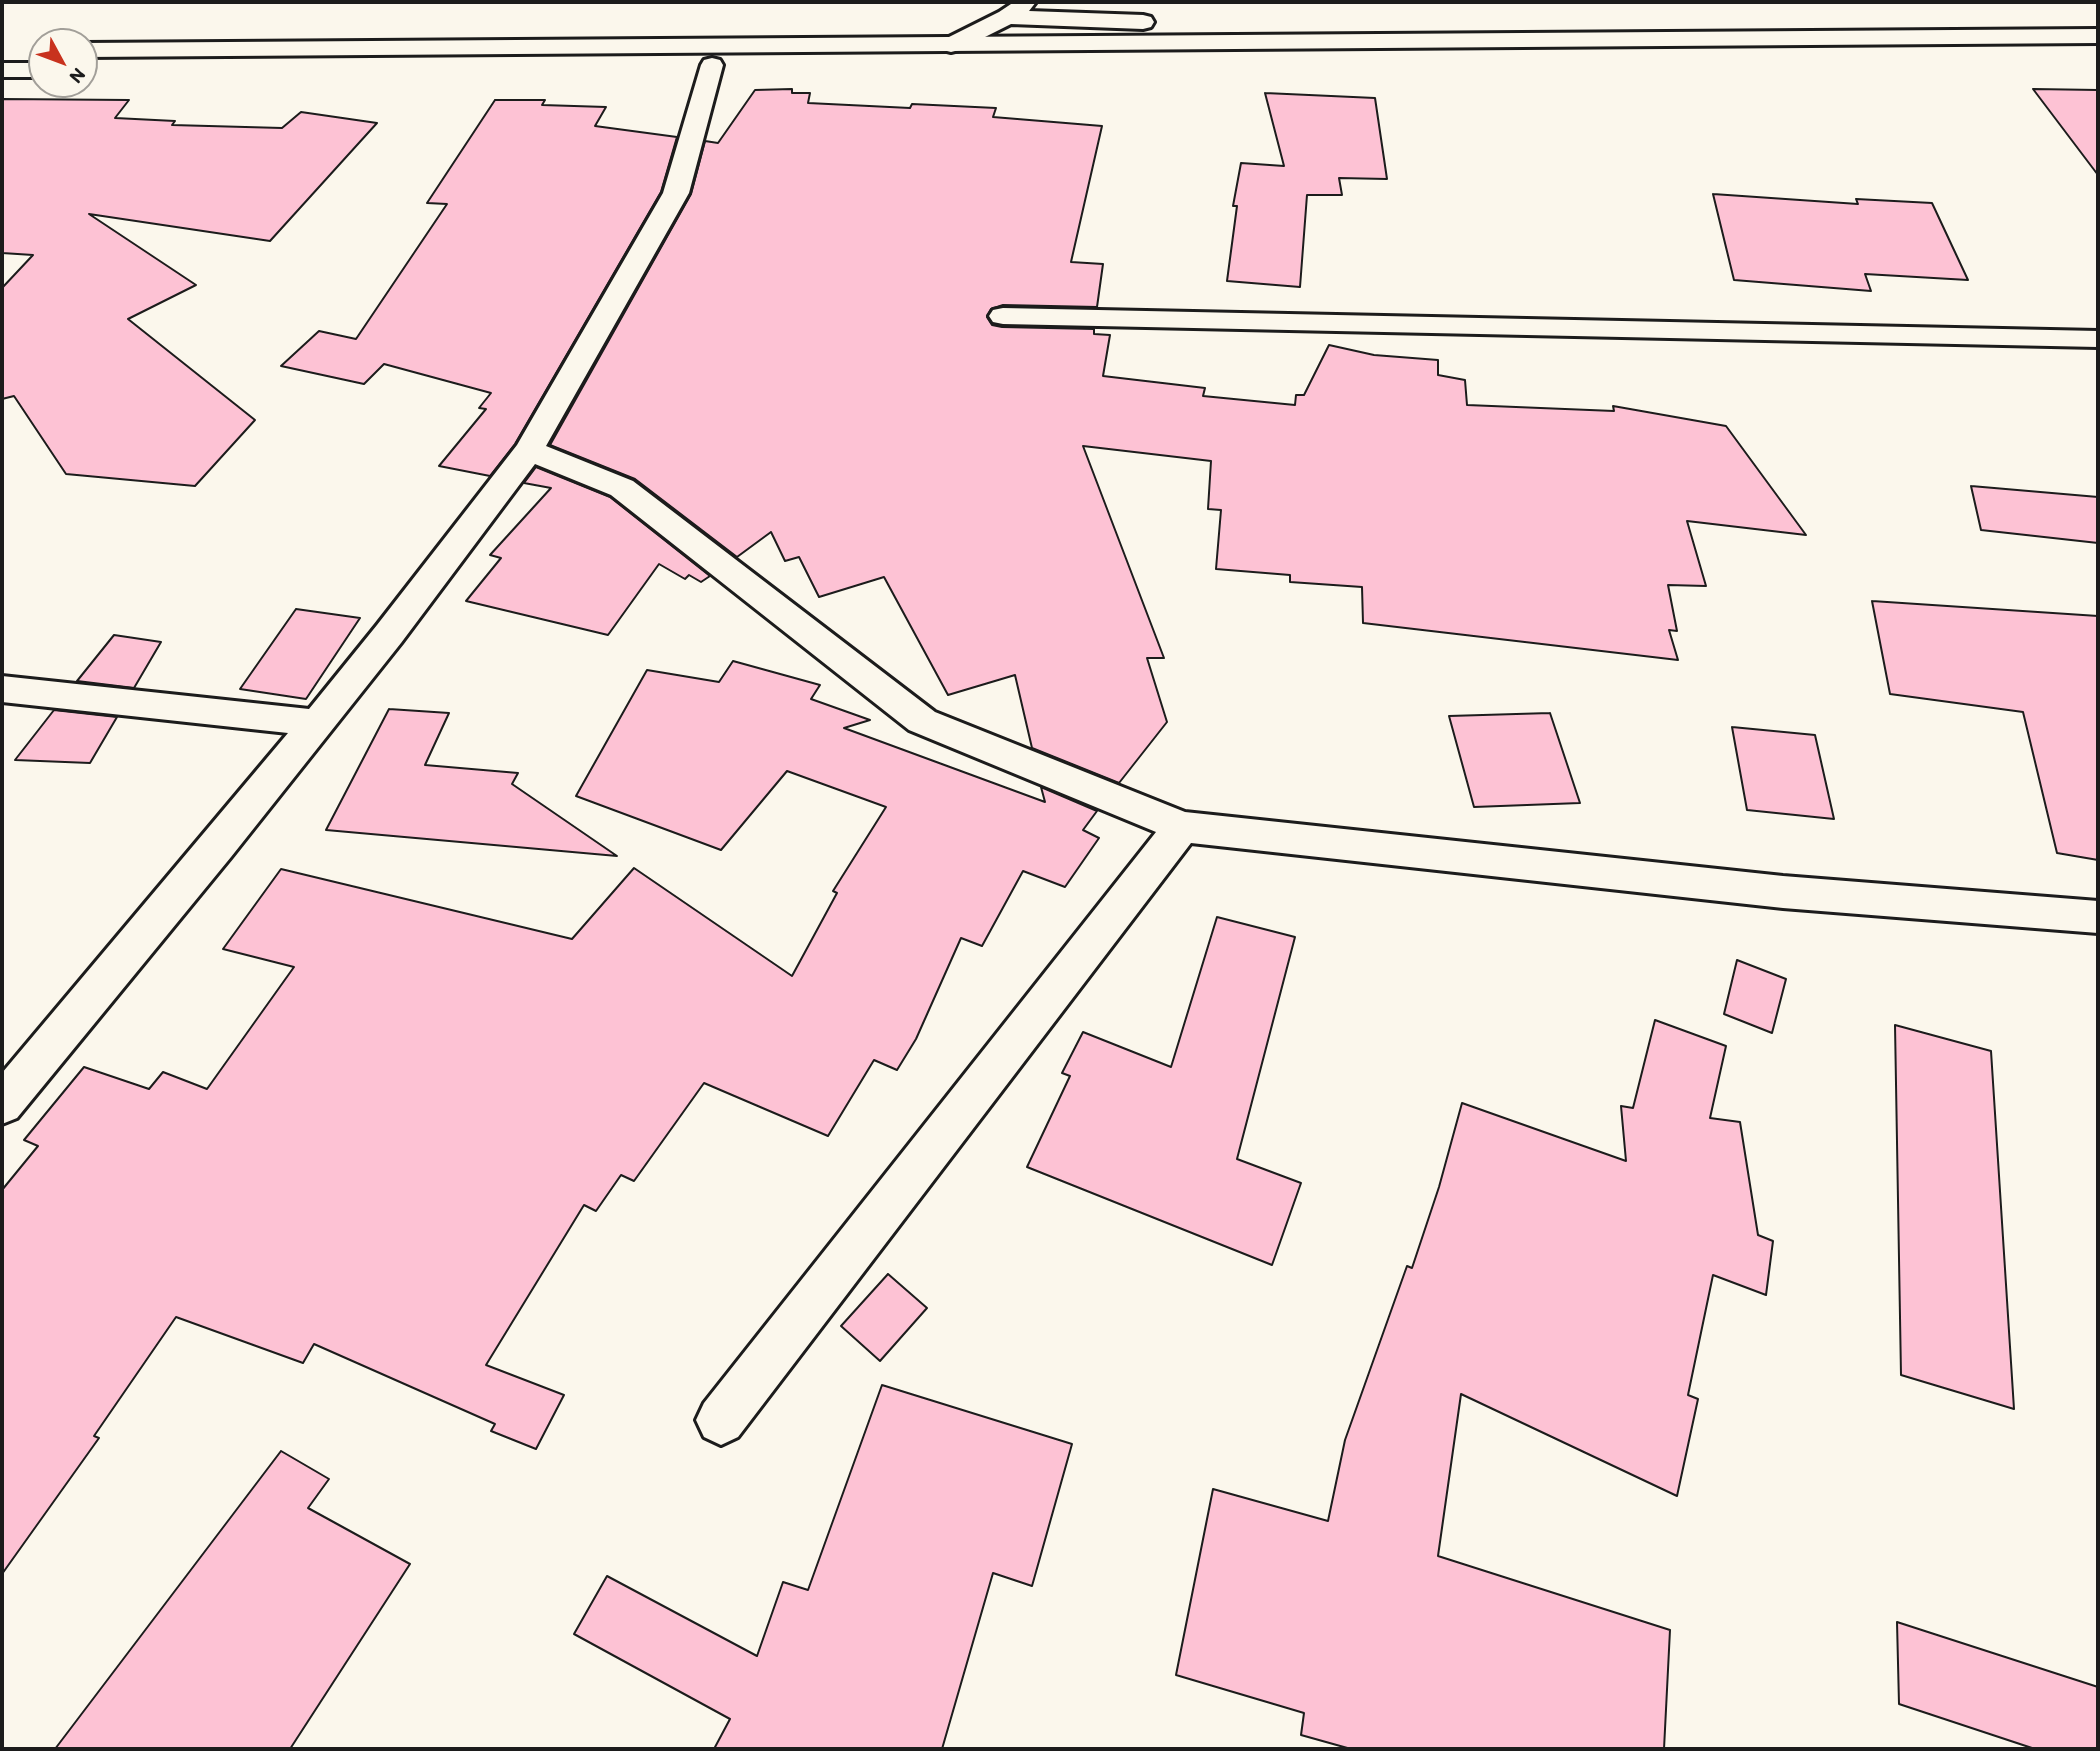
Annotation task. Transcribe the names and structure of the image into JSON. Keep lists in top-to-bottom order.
{
  "north": "bottom right"
}
